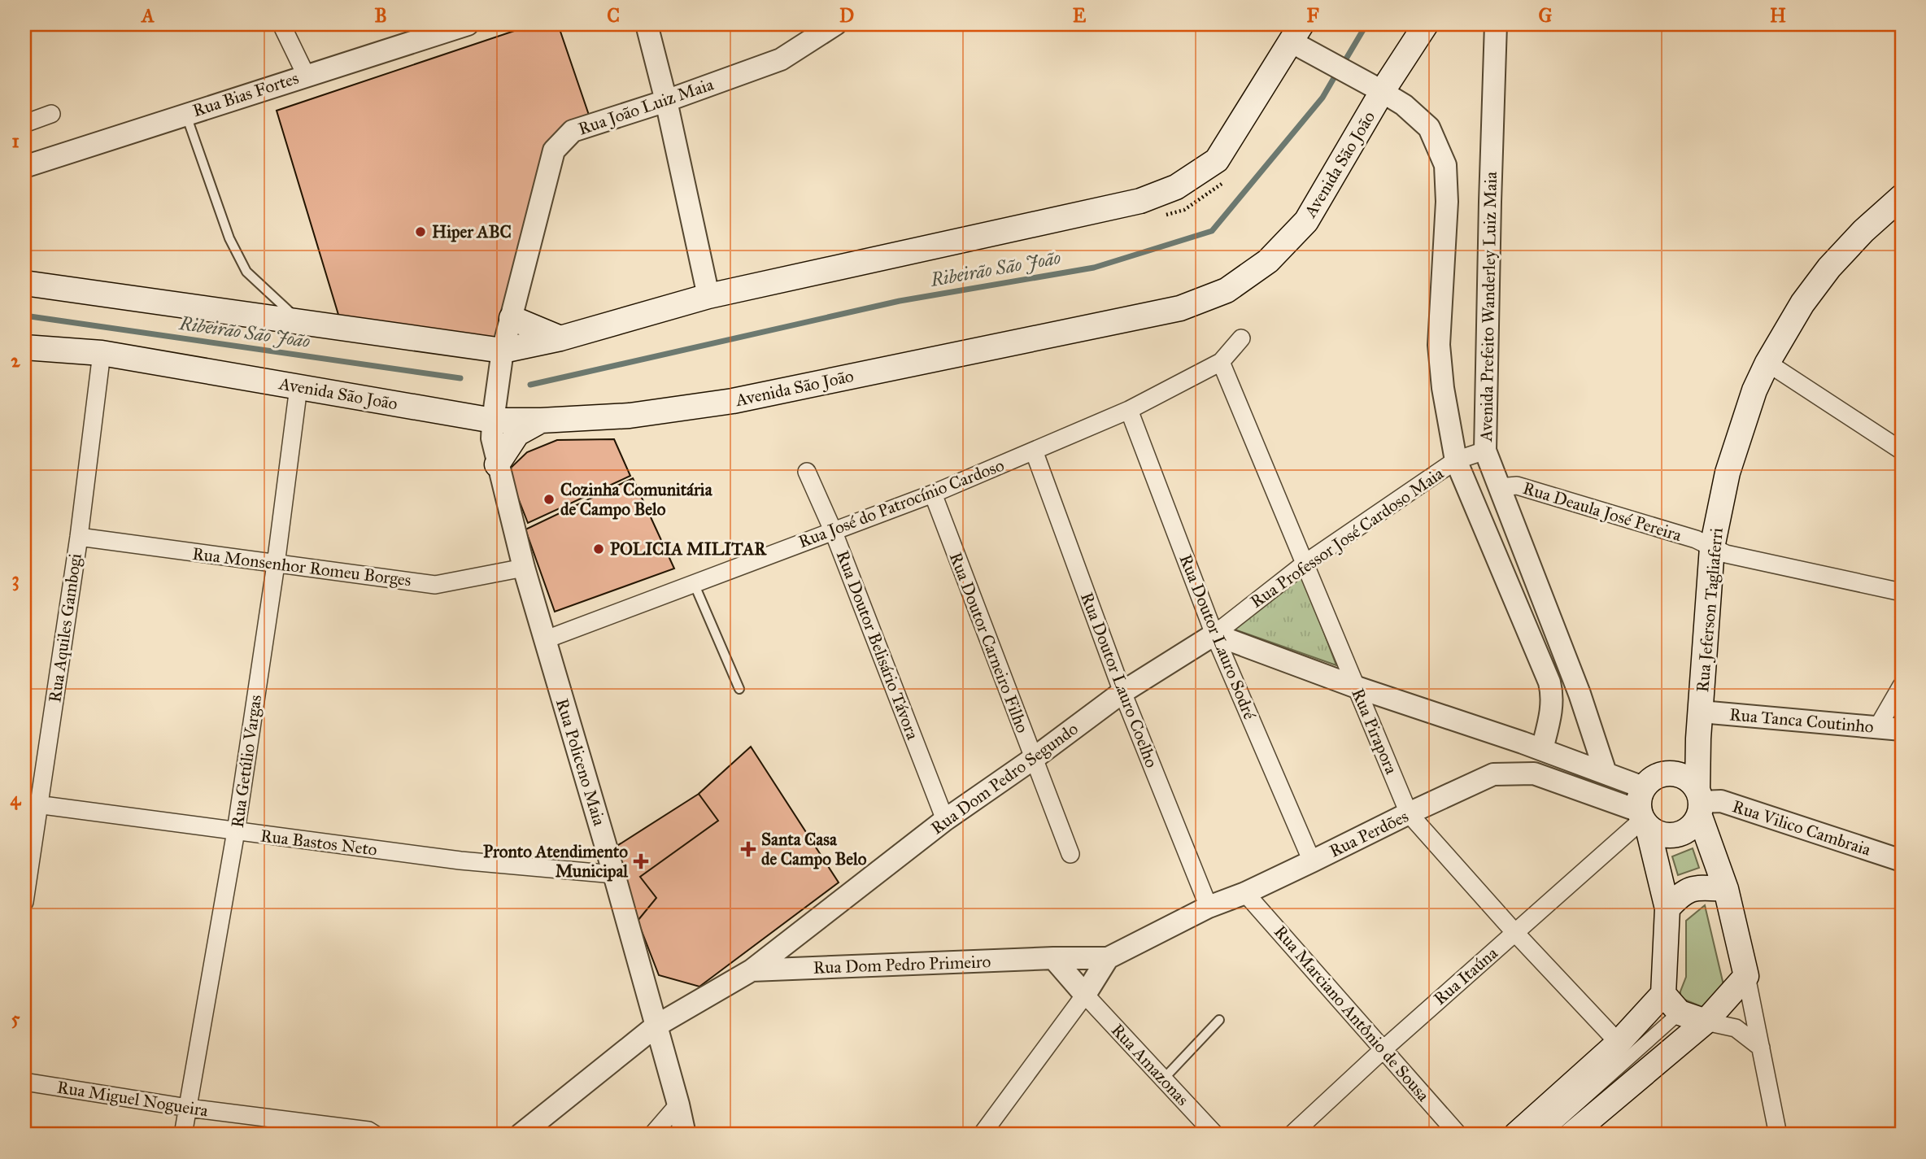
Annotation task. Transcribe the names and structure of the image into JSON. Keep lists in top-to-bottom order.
{
  "streets": {
    "main road": ["Avenida São João", "Rua Jeferson Tagliaferri"],
    "street": [
      "Rua Bias Fortes",
      "Rua João Luiz Maia",
      "Avenida Prefeito Wanderley Luiz Maia",
      "Rua José do Patrocínio Cardoso",
      "Rua Deaula José Pereira",
      "Rua Professor José Cardoso Maia",
      "Rua Monsenhor Romeu Borges",
      "Rua Aquiles Gambogi",
      "Rua Doutor Lauro Sodré",
      "Rua Doutor Carneiro Filho",
      "Rua Doutor Belisário Távora",
      "Rua Doutor Lauro Coelho",
      "Rua Tanca Coutinho",
      "Rua Pirapora",
      "Rua Getúlio Vargas",
      "Rua Policeno Maia",
      "Rua Dom Pedro Segundo",
      "Rua Vilico Cambraia",
      "Rua Perdões",
      "Rua Bastos Neto",
      "Rua Dom Pedro Primeiro",
      "Rua Itaúna",
      "Rua Marciano Antônio de Sousa",
      "Rua Amazonas",
      "Rua Miguel Nogueira"
    ]
  },
  "crossings": [
    ["Rua João Luiz Maia", "Avenida São João"],
    ["Rua João Luiz Maia", "Rua Policeno Maia"],
    ["Avenida São João", "Avenida Prefeito Wanderley Luiz Maia"],
    ["Avenida São João", "Rua Aquiles Gambogi"],
    ["Avenida São João", "Rua Getúlio Vargas"],
    ["Avenida São João", "Rua Policeno Maia"],
    ["Avenida Prefeito Wanderley Luiz Maia", "Rua Deaula José Pereira"],
    ["Avenida Prefeito Wanderley Luiz Maia", "Rua Professor José Cardoso Maia"],
    ["Rua José do Patrocínio Cardoso", "Rua Doutor Lauro Sodré"],
    ["Rua José do Patrocínio Cardoso", "Rua Doutor Carneiro Filho"],
    ["Rua José do Patrocínio Cardoso", "Rua Doutor Belisário Távora"],
    ["Rua José do Patrocínio Cardoso", "Rua Doutor Lauro Coelho"],
    ["Rua José do Patrocínio Cardoso", "Rua Pirapora"],
    ["Rua José do Patrocínio Cardoso", "Rua Policeno Maia"],
    ["Rua Deaula José Pereira", "Rua Jeferson Tagliaferri"],
    ["Rua Professor José Cardoso Maia", "Rua Doutor Lauro Sodré"],
    ["Rua Professor José Cardoso Maia", "Rua Pirapora"],
    ["Rua Professor José Cardoso Maia", "Rua Dom Pedro Segundo"],
    ["Rua Monsenhor Romeu Borges", "Rua Aquiles Gambogi"],
    ["Rua Monsenhor Romeu Borges", "Rua Getúlio Vargas"],
    ["Rua Monsenhor Romeu Borges", "Rua Policeno Maia"],
    ["Rua Jeferson Tagliaferri", "Rua Tanca Coutinho"],
    ["Rua Jeferson Tagliaferri", "Rua Vilico Cambraia"],
    ["Rua Aquiles Gambogi", "Rua Bastos Neto"],
    ["Rua Doutor Lauro Sodré", "Rua Dom Pedro Segundo"],
    ["Rua Doutor Lauro Sodré", "Rua Perdões"],
    ["Rua Doutor Carneiro Filho", "Rua Dom Pedro Segundo"],
    ["Rua Doutor Belisário Távora", "Rua Dom Pedro Segundo"],
    ["Rua Doutor Lauro Coelho", "Rua Dom Pedro Segundo"],
    ["Rua Doutor Lauro Coelho", "Rua Perdões"],
    ["Rua Pirapora", "Rua Perdões"],
    ["Rua Pirapora", "Rua Itaúna"],
    ["Rua Getúlio Vargas", "Rua Bastos Neto"],
    ["Rua Getúlio Vargas", "Rua Miguel Nogueira"],
    ["Rua Policeno Maia", "Rua Dom Pedro Segundo"],
    ["Rua Policeno Maia", "Rua Bastos Neto"],
    ["Rua Dom Pedro Segundo", "Rua Dom Pedro Primeiro"],
    ["Rua Perdões", "Rua Dom Pedro Primeiro"],
    ["Rua Perdões", "Rua Itaúna"],
    ["Rua Perdões", "Rua Marciano Antônio de Sousa"],
    ["Rua Itaúna", "Rua Marciano Antônio de Sousa"]
  ],
  "water": ["Ribeirão São João"],
  "places": {
    "other": ["Hiper ABC", "Cozinha Comunitária de Campo Belo", "POLICIA MILITAR"],
    "health": ["Santa Casa de Campo Belo", "Pronto Atendimento Municipal"]
  },
  "grid": {
    "columns": [
      "A",
      "B",
      "C",
      "D",
      "E",
      "F",
      "G",
      "H"
    ],
    "rows": [
      "1",
      "2",
      "3",
      "4",
      "5"
    ]
  }
}
